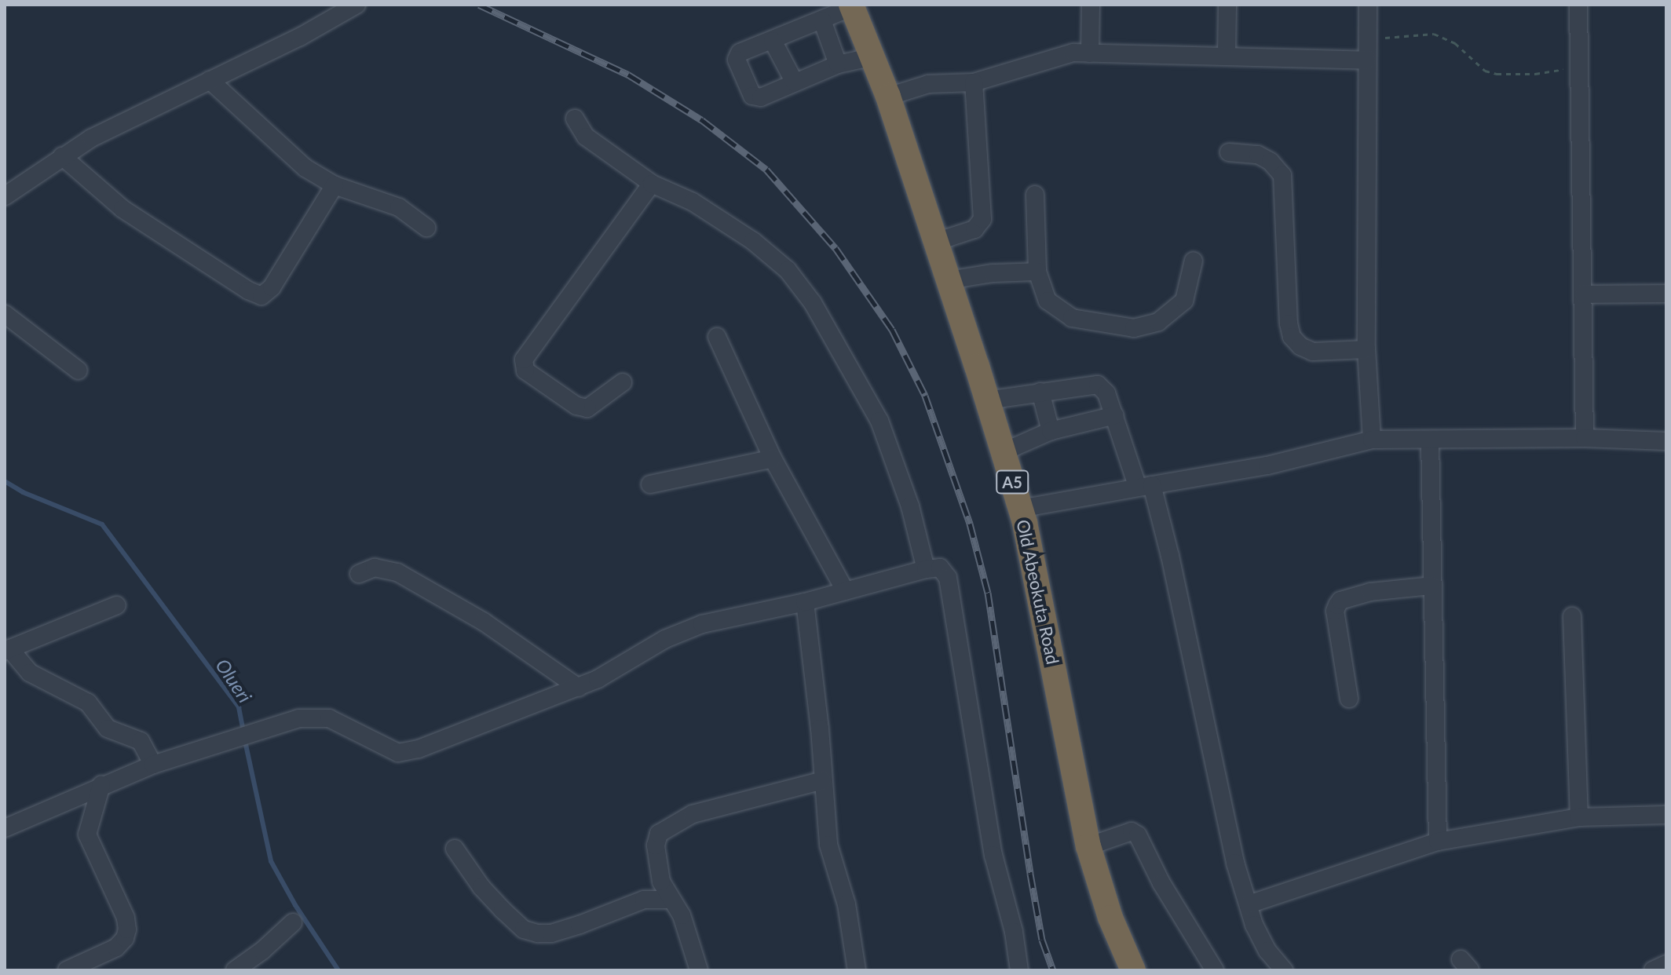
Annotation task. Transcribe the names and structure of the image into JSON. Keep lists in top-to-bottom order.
{
  "streets": {
    "highway": ["A5", "Old Abeokuta Road"]
  },
  "water": ["Olueri"]
}
